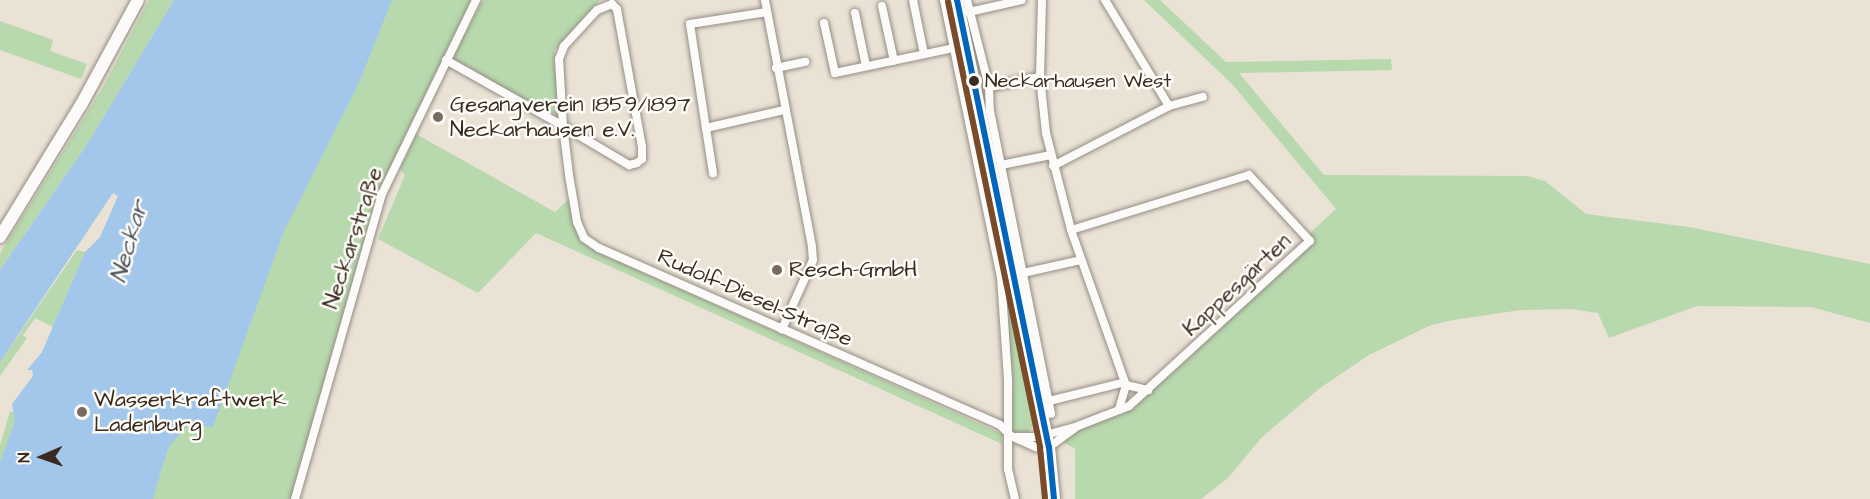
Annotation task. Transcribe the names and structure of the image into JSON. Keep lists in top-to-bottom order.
{
  "streets": {
    "street": ["Neckarstraße", "Kappesgärten", "Rudolf-Diesel-Straße"]
  },
  "crossings": [
    ["Kappesgärten", "Rudolf-Diesel-Straße"]
  ],
  "water": ["Neckar"],
  "places": [
    "Neckarhausen West",
    "Gesangverein 1859/1897 Neckarhausen e.V.",
    "Resch-GmbH",
    "Wasserkraftwerk Ladenburg"
  ],
  "north": "left"
}
